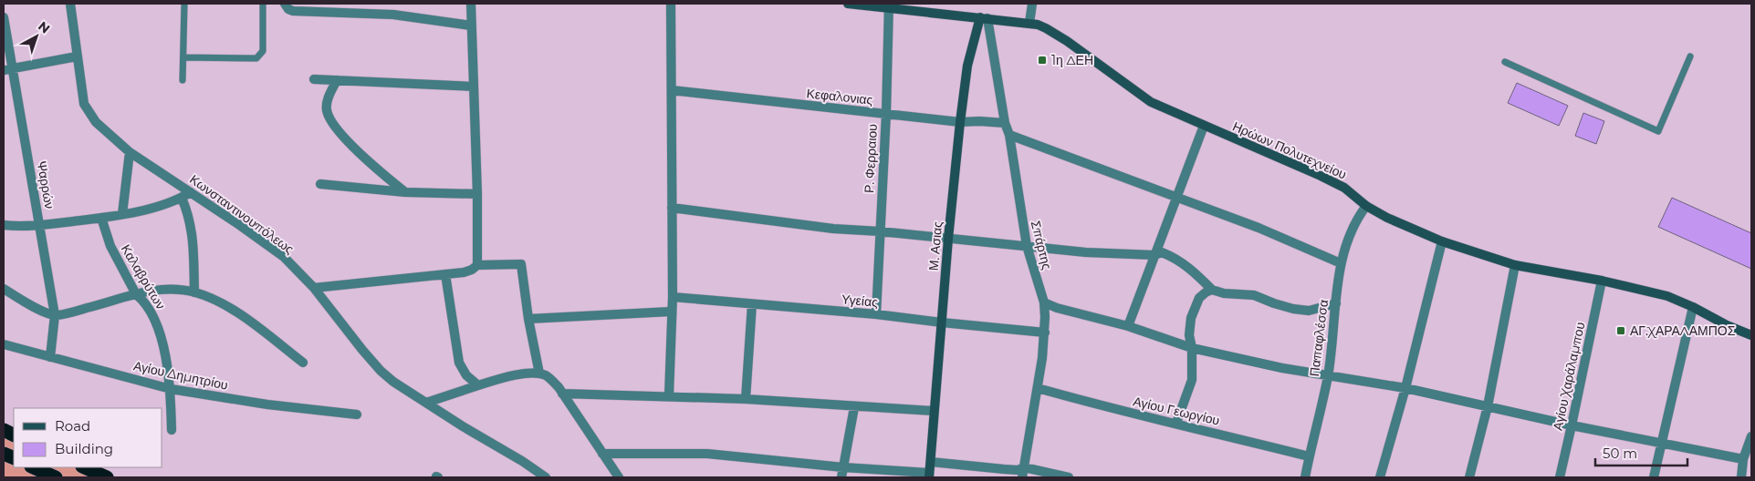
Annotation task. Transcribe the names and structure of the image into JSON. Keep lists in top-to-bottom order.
{
  "streets": {
    "street": [
      "Κεφαλονιας",
      "Ηρώων Πολυτεχνείου",
      "Ρ. Φερραιου",
      "Ψαρρών",
      "Κωνσταντινουπόλεως",
      "Σπάρτης",
      "Μ. Ασιας",
      "Καλαβρύτων",
      "Υγείας",
      "Παπαφλέσσα",
      "Αγίου Δημητρίου",
      "Αγίου Χαράλαμπου",
      "Αγίου Γεωργίου"
    ]
  },
  "crossings": [
    ["Κεφαλονιας", "Ρ. Φερραιου"],
    ["Κεφαλονιας", "Σπάρτης"],
    ["Κεφαλονιας", "Μ. Ασιας"],
    ["Ηρώων Πολυτεχνείου", "Ρ. Φερραιου"],
    ["Ηρώων Πολυτεχνείου", "Σπάρτης"],
    ["Ηρώων Πολυτεχνείου", "Μ. Ασιας"],
    ["Ηρώων Πολυτεχνείου", "Παπαφλέσσα"],
    ["Ηρώων Πολυτεχνείου", "Αγίου Χαράλαμπου"],
    ["Ρ. Φερραιου", "Υγείας"],
    ["Ψαρρών", "Αγίου Δημητρίου"],
    ["Σπάρτης", "Μ. Ασιας"],
    ["Σπάρτης", "Υγείας"],
    ["Σπάρτης", "Αγίου Γεωργίου"],
    ["Μ. Ασιας", "Υγείας"],
    ["Καλαβρύτων", "Αγίου Δημητρίου"],
    ["Παπαφλέσσα", "Αγίου Γεωργίου"]
  ],
  "places": {
    "transit": ["1η ΔΕΗ", "ΑΓ.ΧΑΡΑΛΑΜΠΟΣ"]
  },
  "legend": ["Road", "Building"],
  "scale_bar": "50 m",
  "north": "top right"
}
